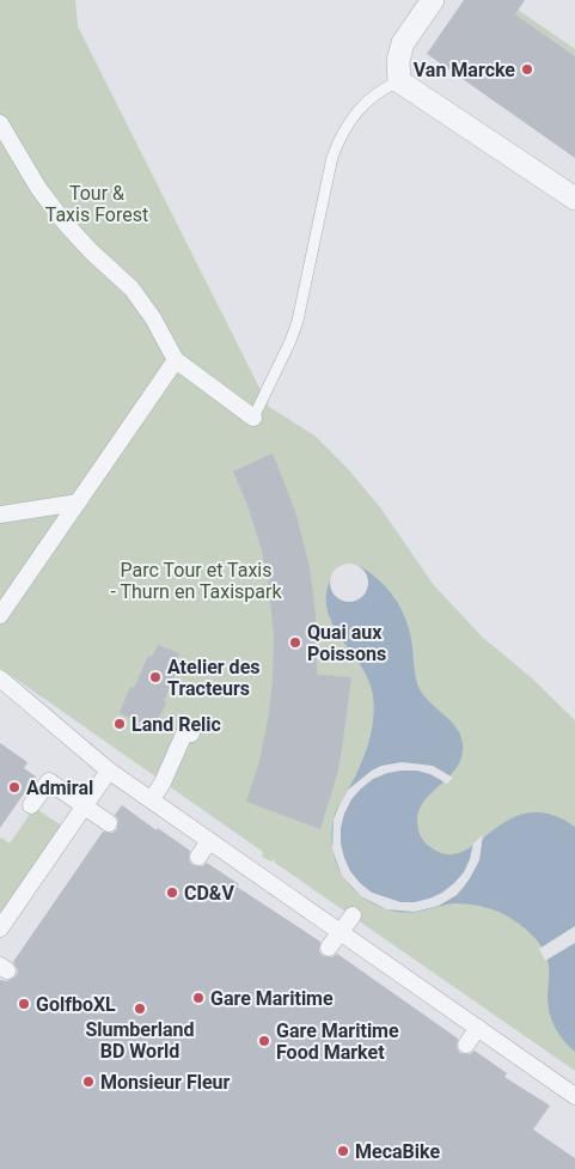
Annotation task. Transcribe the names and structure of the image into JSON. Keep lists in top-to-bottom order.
{
  "parks": ["Tour & Taxis Forest", "Parc Tour et Taxis - Thurn en Taxispark"],
  "places": [
    "Van Marcke",
    "Quai aux Poissons",
    "Atelier des Tracteurs",
    "Land Relic",
    "Admiral",
    "CD&V",
    "Gare Maritime",
    "GolfboXL",
    "Slumberland BD World",
    "Gare Maritime Food Market",
    "Monsieur Fleur",
    "MecaBike"
  ]
}
